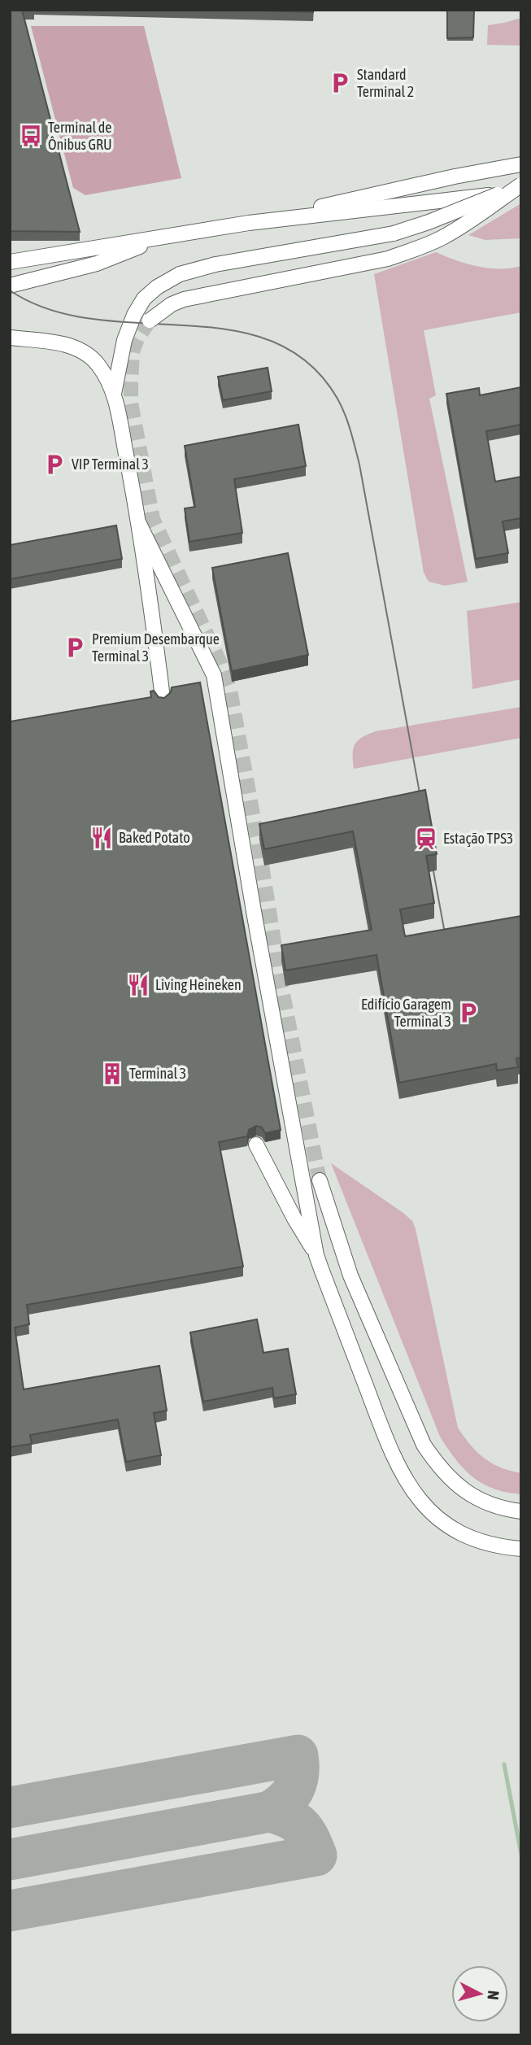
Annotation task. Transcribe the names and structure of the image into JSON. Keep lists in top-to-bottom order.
{
  "places": {
    "parking": [
      "Standard Terminal 2",
      "VIP Terminal 3",
      "Premium Desembarque Terminal 3",
      "Edifício Garagem Terminal 3"
    ],
    "bus stop": ["Terminal de Ônibus GRU"],
    "restaurant": ["Baked Potato", "Living Heineken"],
    "station": ["Estação TPS3"],
    "building": ["Terminal 3"]
  },
  "north": "right"
}
